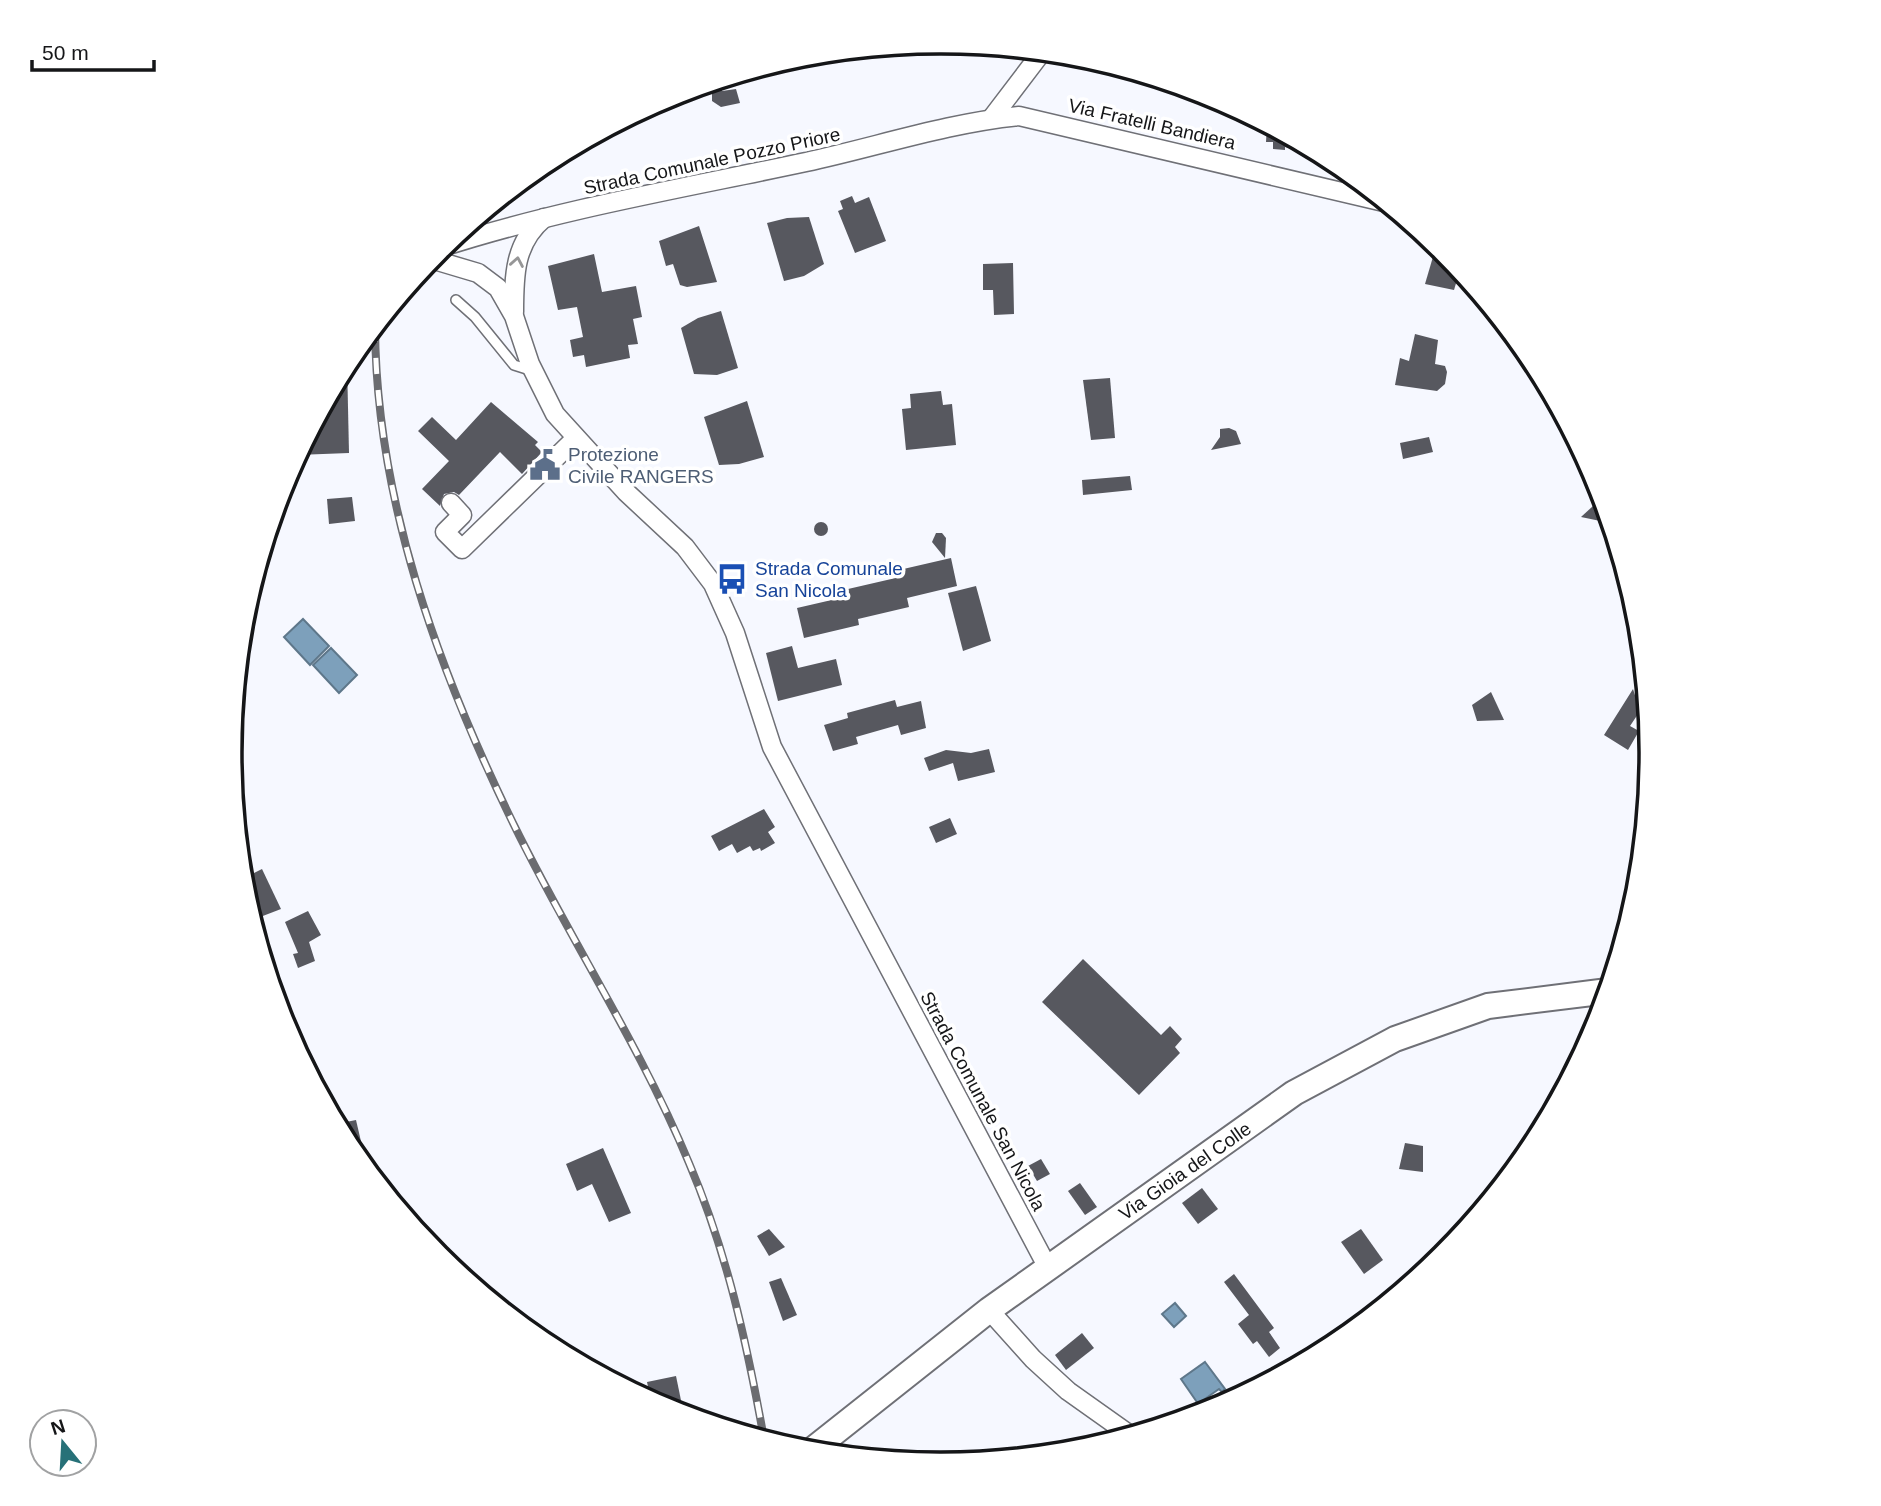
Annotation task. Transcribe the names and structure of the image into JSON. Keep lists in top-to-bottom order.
{
  "streets": {
    "main road": ["Via Gioia del Colle"],
    "street": ["Via Fratelli Bandiera", "Strada Comunale Pozzo Priore", "Strada Comunale San Nicola"]
  },
  "crossings": [
    ["Via Fratelli Bandiera", "Strada Comunale Pozzo Priore"],
    ["Strada Comunale San Nicola", "Via Gioia del Colle"]
  ],
  "places": {
    "public building": ["Protezione Civile RANGERS"],
    "bus stop": ["Strada Comunale San Nicola"]
  },
  "scale_bar": "50 m",
  "north": "top"
}
